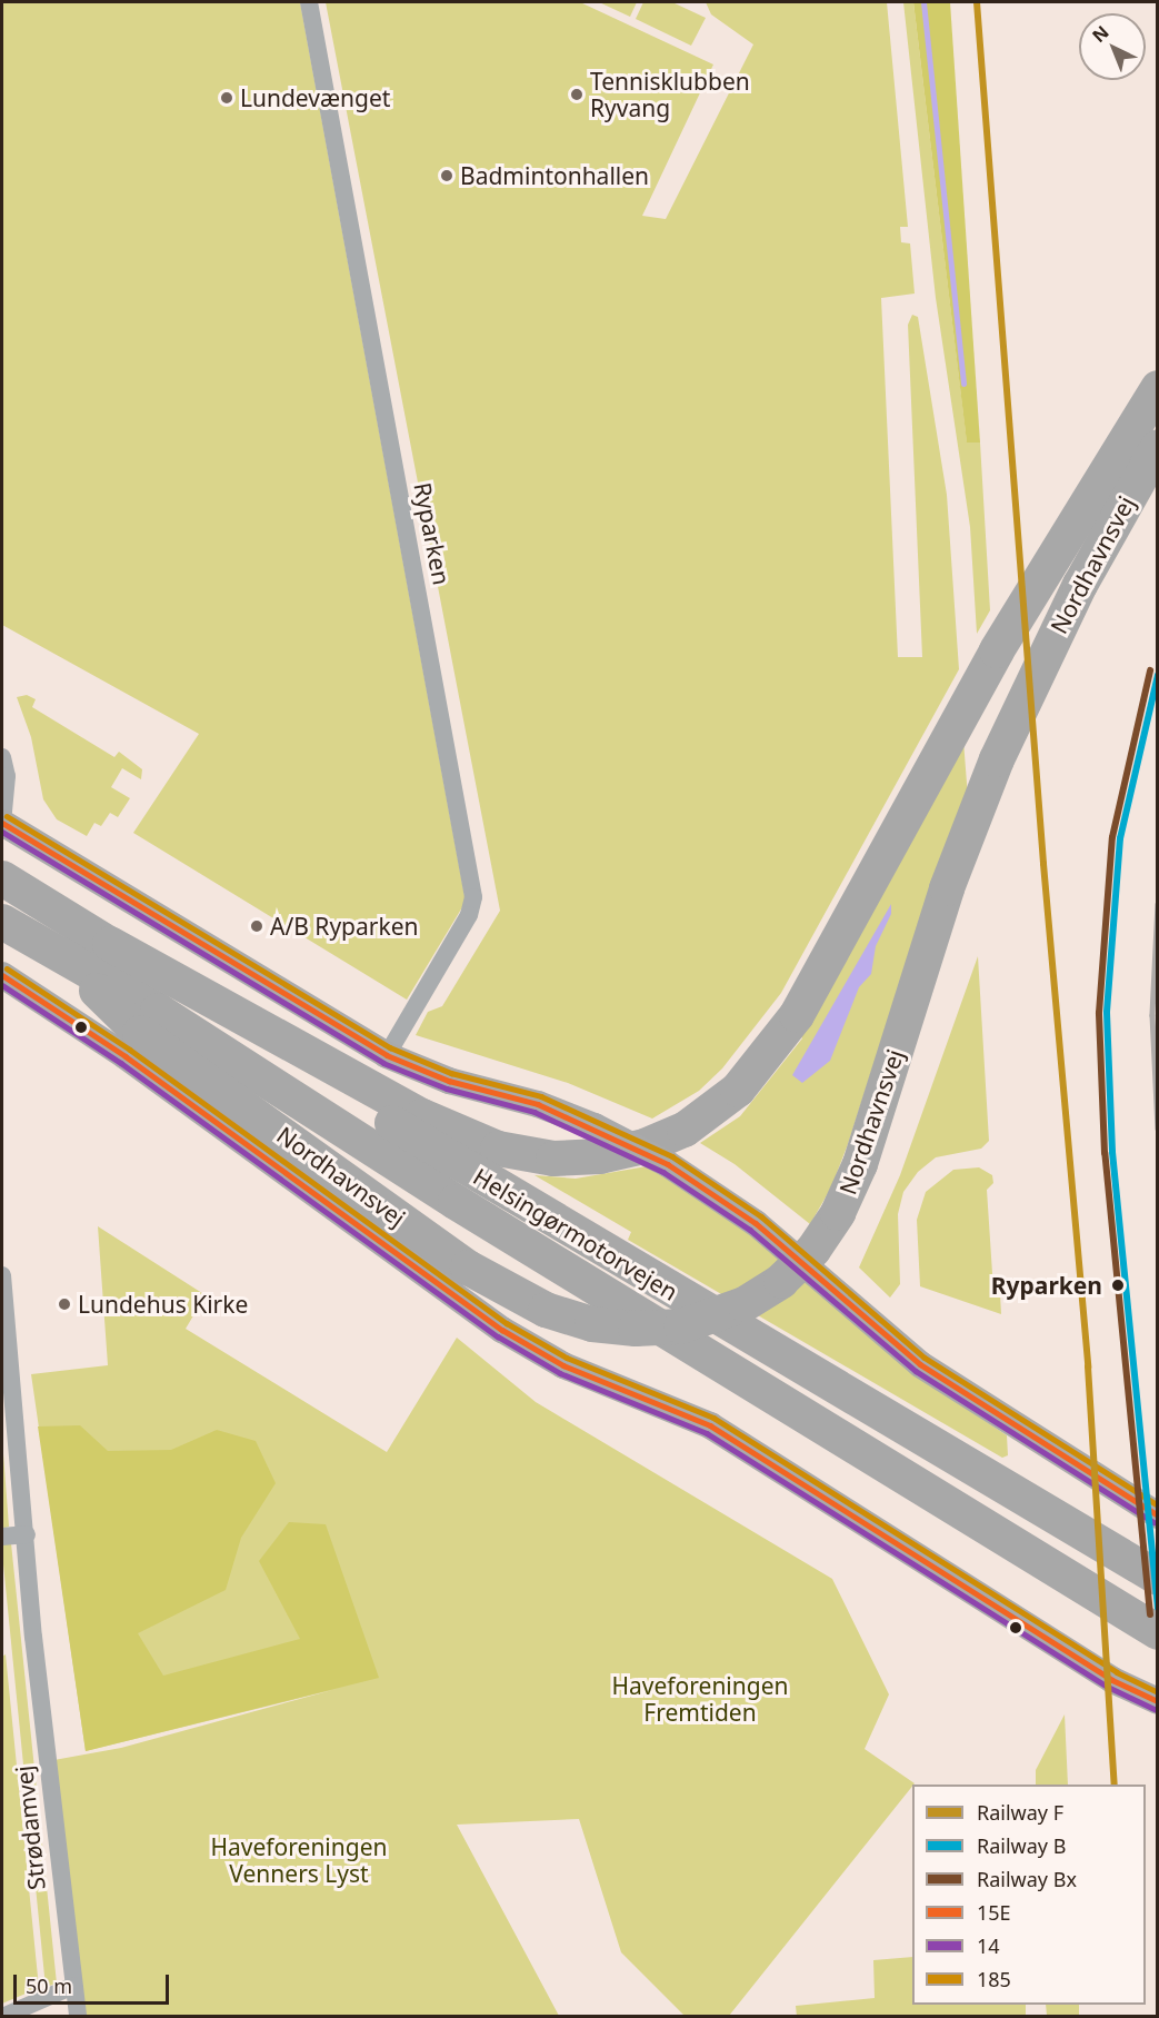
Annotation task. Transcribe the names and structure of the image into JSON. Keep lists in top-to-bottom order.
{
  "streets": {
    "highway": ["Nordhavnsvej", "Helsingørmotorvejen"],
    "street": ["Ryparken", "Strødamvej"]
  },
  "crossings": [
    ["Nordhavnsvej", "Helsingørmotorvejen"]
  ],
  "parks": ["Haveforeningen Fremtiden", "Haveforeningen Venners Lyst"],
  "places": [
    "Tennisklubben Ryvang",
    "Lundevænget",
    "Badmintonhallen",
    "A/B Ryparken",
    "Ryparken",
    "Lundehus Kirke"
  ],
  "lines": [
    "rail line F",
    "rail line Bx",
    "rail line B",
    "transit line 185",
    "transit line 15E",
    "transit line 14"
  ],
  "legend": [
    "Railway F",
    "Railway B",
    "Railway Bx",
    "15E",
    "14",
    "185"
  ],
  "scale_bar": "50 m",
  "north": "top left"
}
